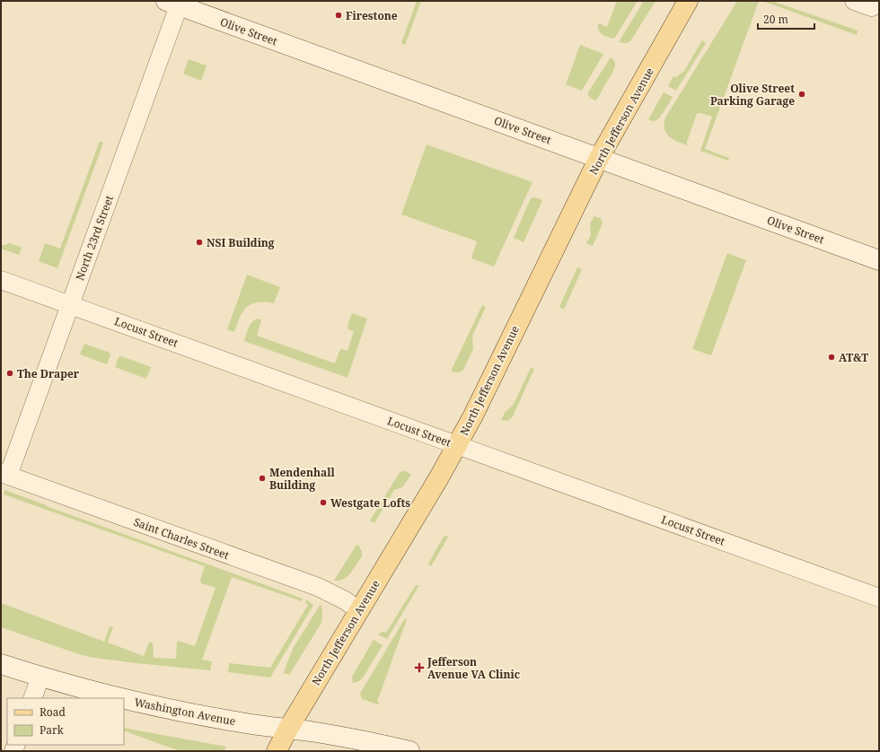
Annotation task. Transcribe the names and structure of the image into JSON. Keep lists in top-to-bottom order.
{
  "streets": {
    "main road": ["Olive Street", "North Jefferson Avenue", "Washington Avenue"],
    "street": ["North 23rd Street", "Locust Street", "Saint Charles Street"]
  },
  "crossings": [
    ["Olive Street", "North Jefferson Avenue"],
    ["Olive Street", "North 23rd Street"],
    ["North Jefferson Avenue", "Locust Street"],
    ["North Jefferson Avenue", "Saint Charles Street"],
    ["North Jefferson Avenue", "Washington Avenue"],
    ["North 23rd Street", "Locust Street"],
    ["North 23rd Street", "Saint Charles Street"]
  ],
  "places": {
    "other": [
      "Firestone",
      "Olive Street Parking Garage",
      "NSI Building",
      "AT&T",
      "The Draper",
      "Mendenhall Building",
      "Westgate Lofts"
    ],
    "health": ["Jefferson Avenue VA Clinic"]
  },
  "legend": ["Road", "Park"],
  "scale_bar": "20 m"
}
